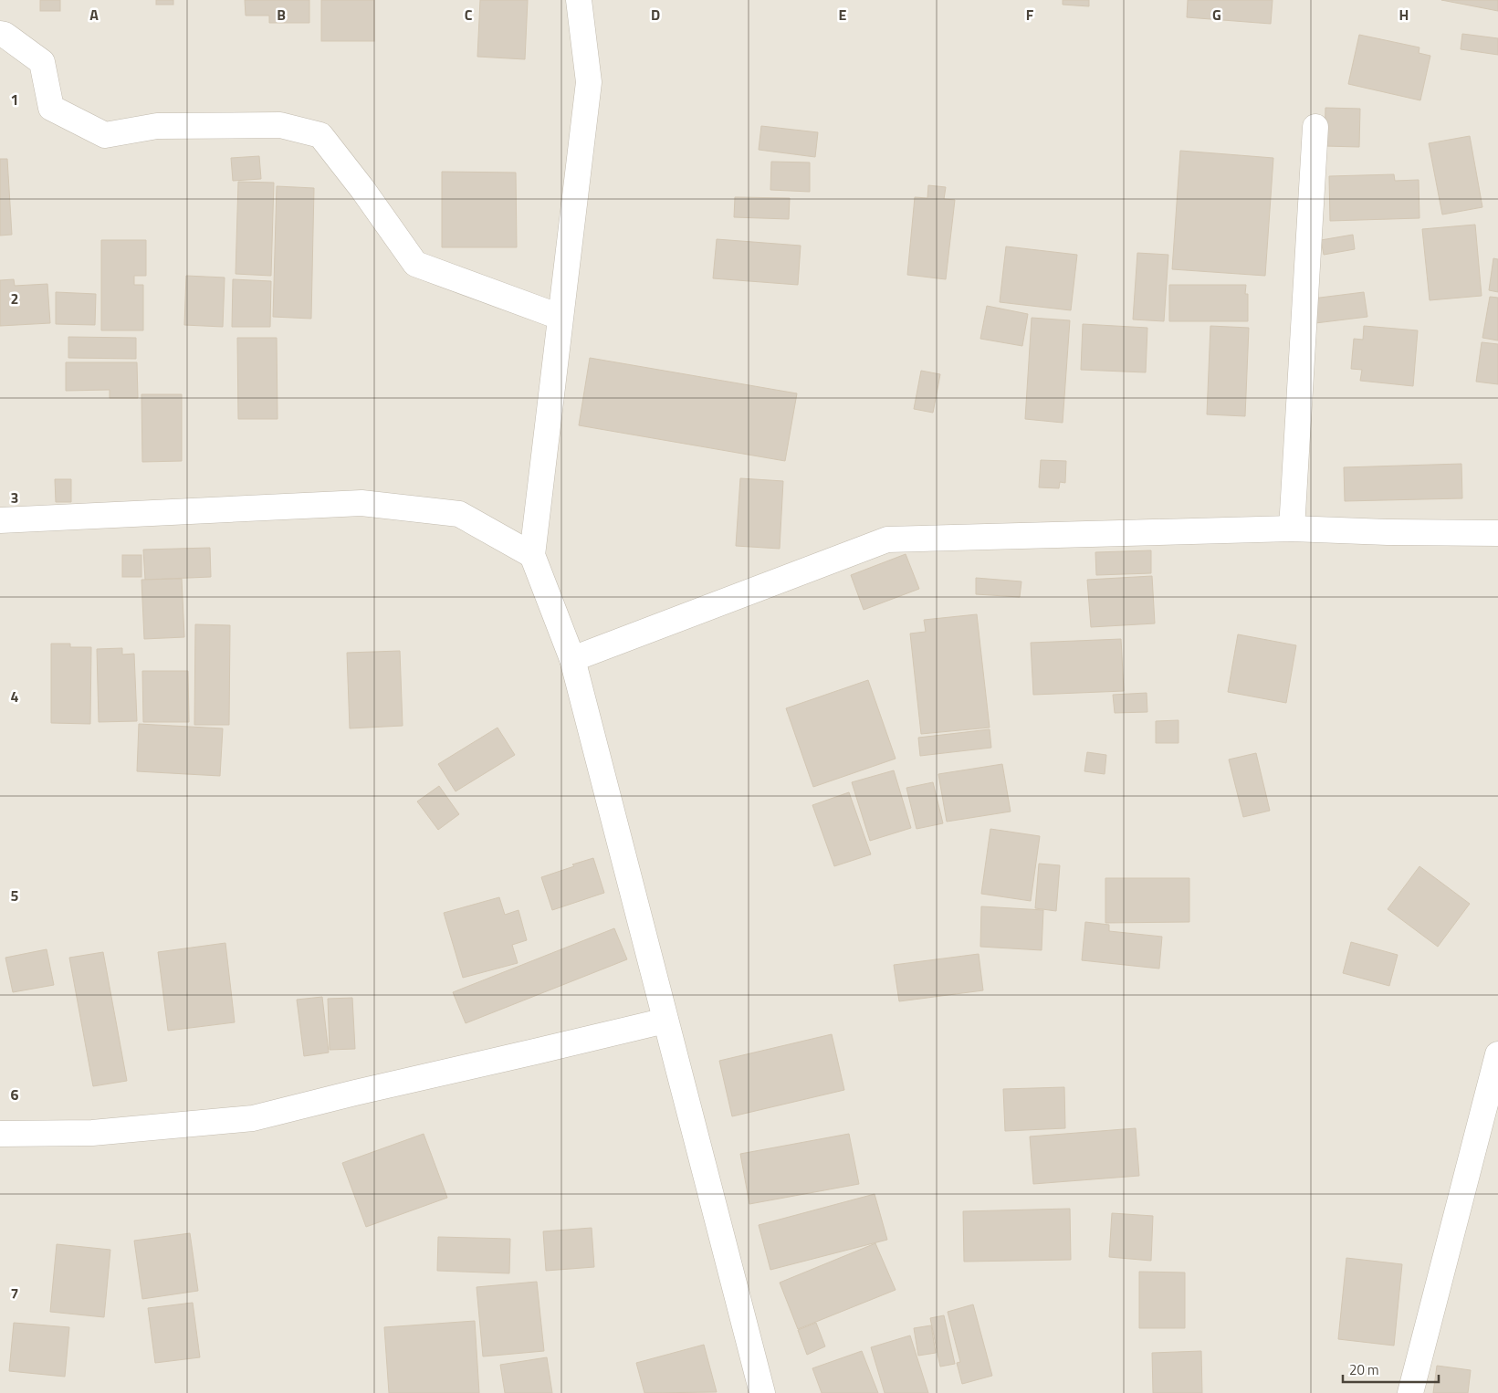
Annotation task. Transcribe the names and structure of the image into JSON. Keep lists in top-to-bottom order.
{
  "scale_bar": "20 m",
  "grid": {
    "columns": [
      "A",
      "B",
      "C",
      "D",
      "E",
      "F",
      "G",
      "H"
    ],
    "rows": [
      "1",
      "2",
      "3",
      "4",
      "5",
      "6",
      "7"
    ]
  }
}
